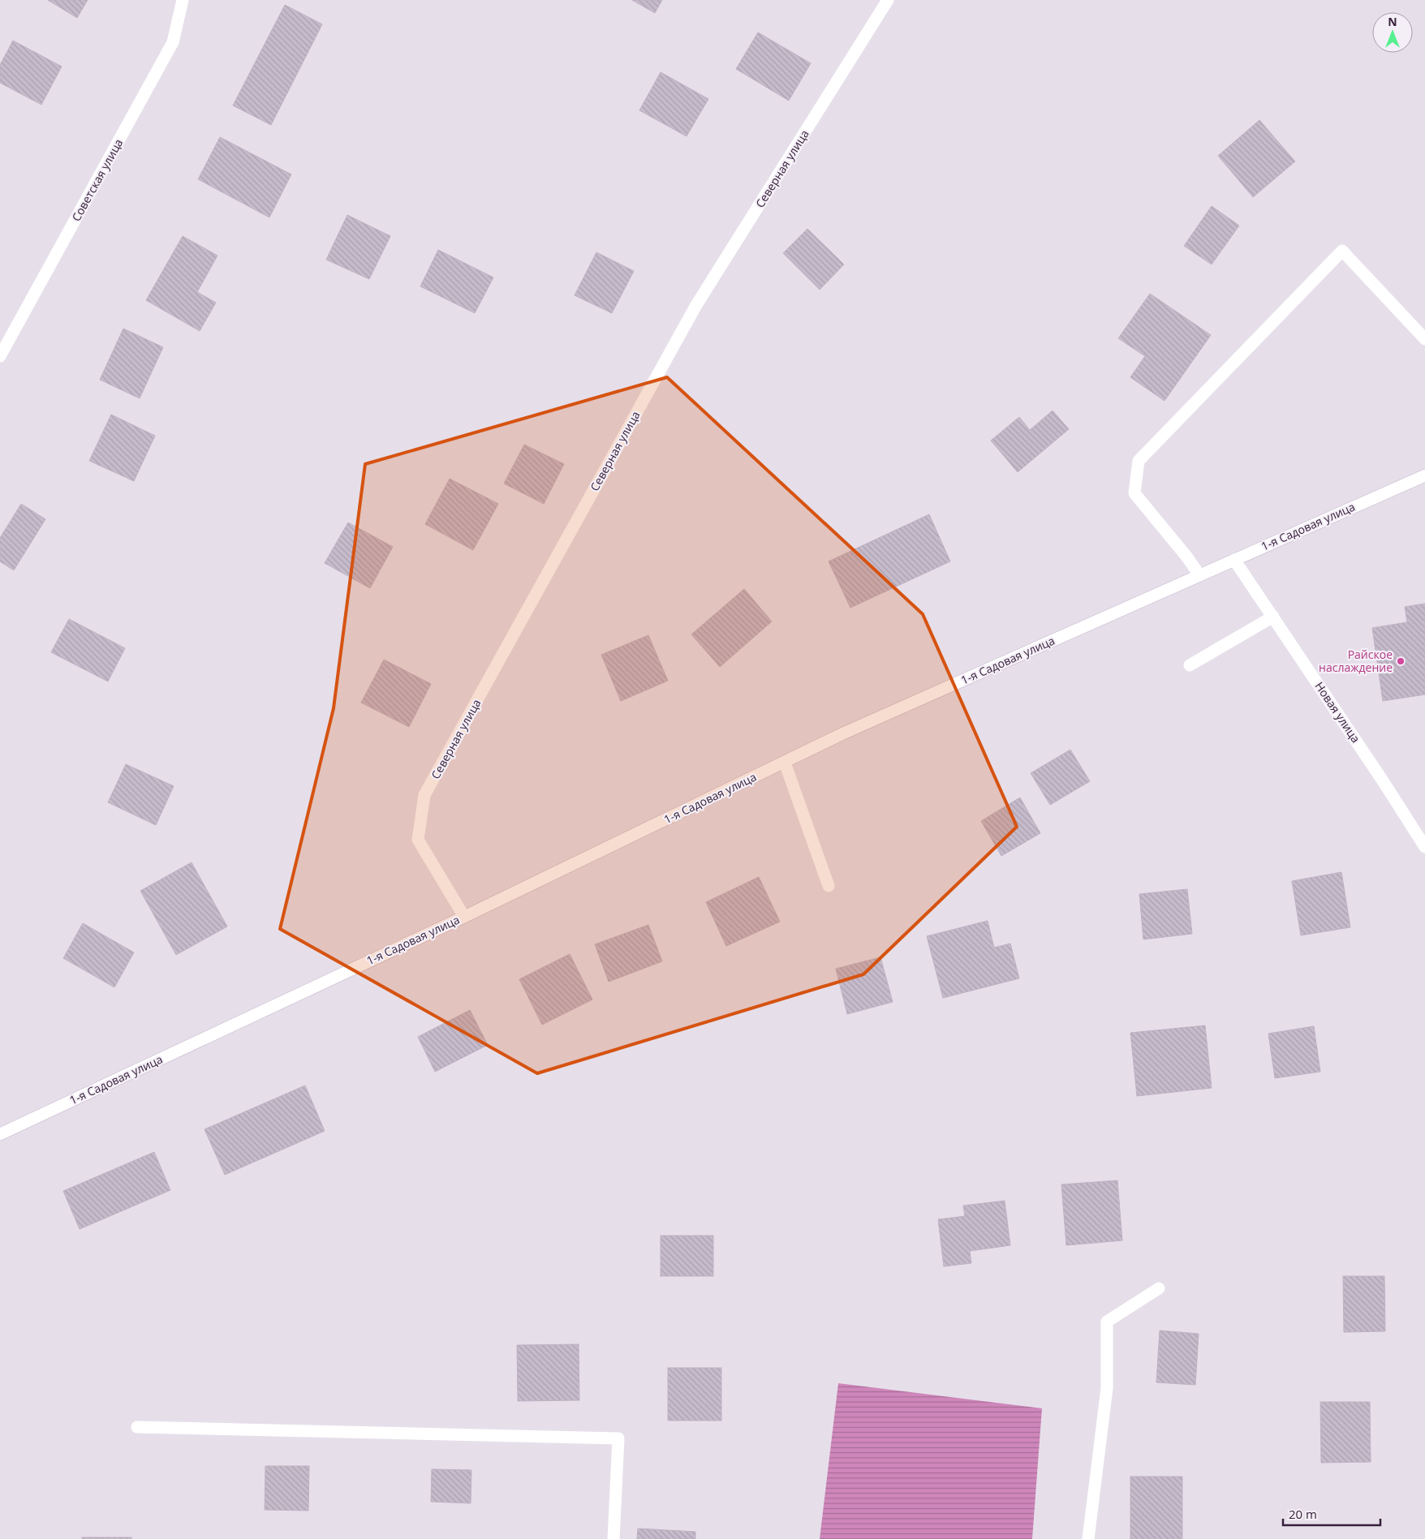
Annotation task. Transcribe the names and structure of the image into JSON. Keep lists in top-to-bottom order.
{
  "streets": {
    "street": [
      "Северная улица",
      "Советская улица",
      "1-я Садовая улица",
      "Новая улица"
    ]
  },
  "crossings": [
    ["Северная улица", "1-я Садовая улица"],
    ["1-я Садовая улица", "Новая улица"]
  ],
  "places": ["Райское наслаждение"],
  "scale_bar": "20 m",
  "north": "top"
}
